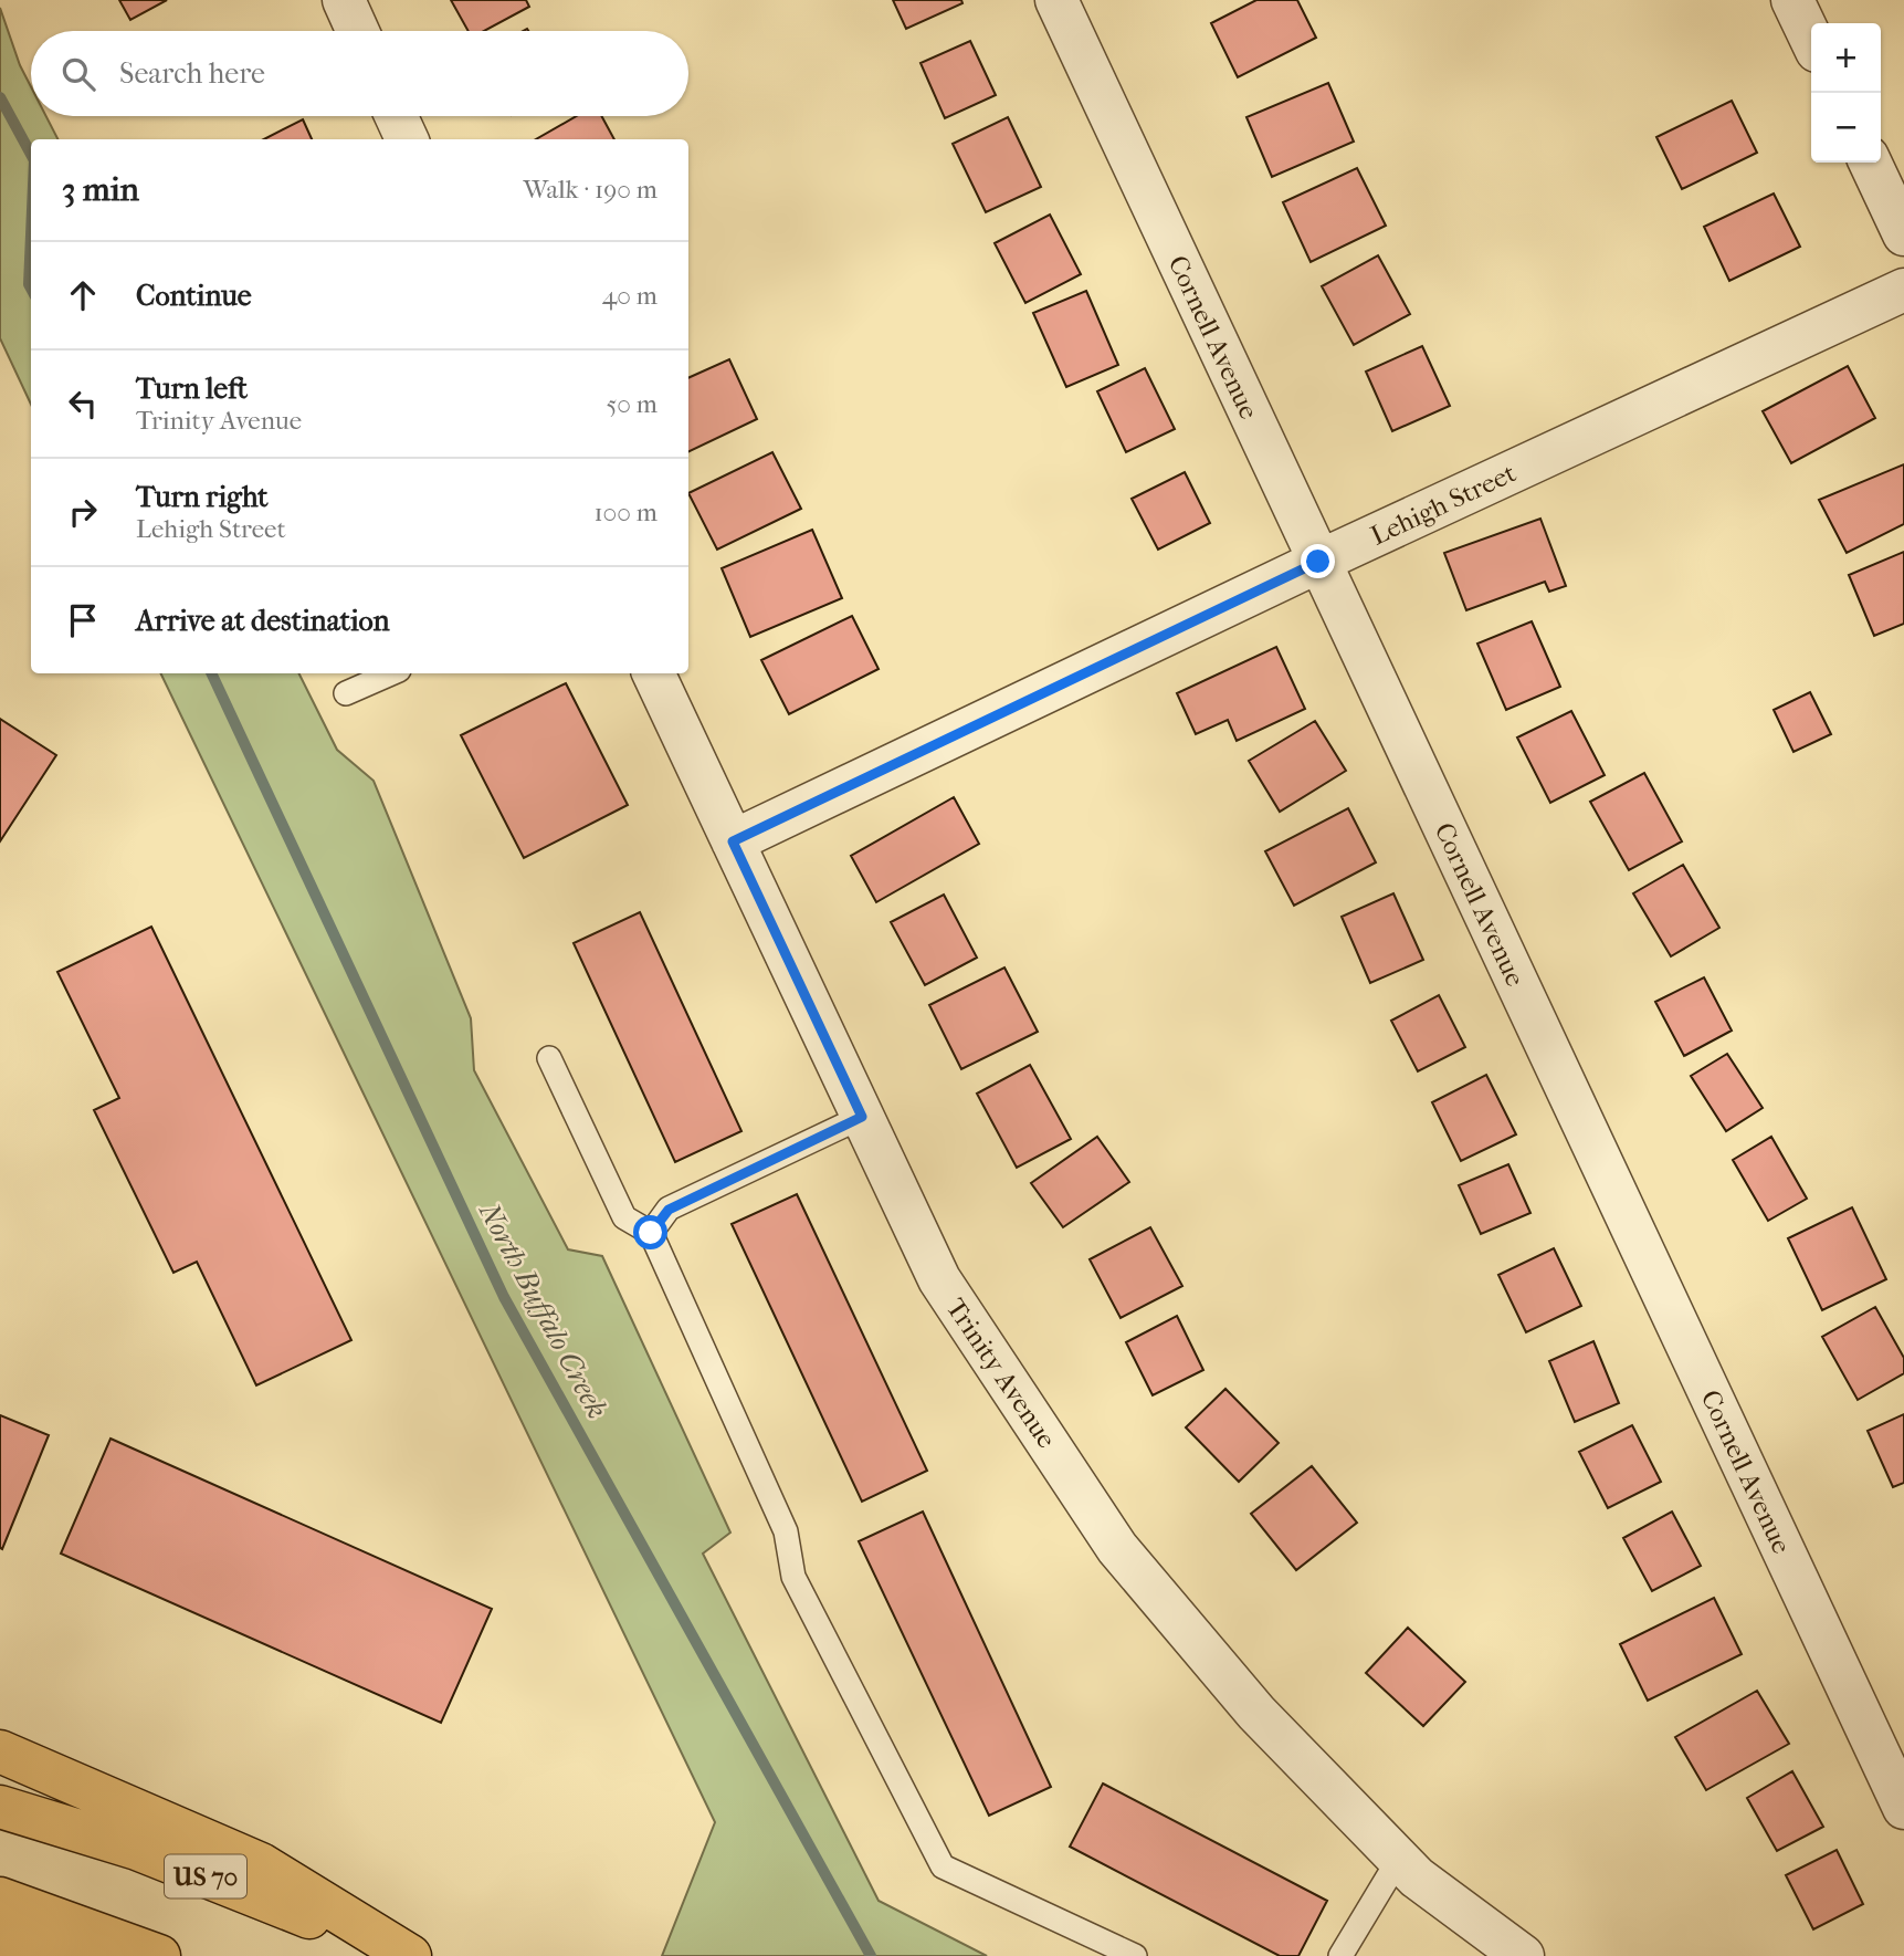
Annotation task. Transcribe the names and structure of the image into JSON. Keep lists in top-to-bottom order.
{
  "streets": {
    "highway": ["US 70"],
    "street": ["Cornell Avenue", "Lehigh Street", "Trinity Avenue"]
  },
  "crossings": [
    ["Cornell Avenue", "Lehigh Street"],
    ["Lehigh Street", "Trinity Avenue"]
  ],
  "water": ["North Buffalo Creek"],
  "page": {
    "map_buttons": ["+", "−"],
    "search": "Search here",
    "heading": ["3 min", "Walk · 190 m"],
    "list": [
      ["Continue", "40 m"],
      ["Turn left", "Trinity Avenue", "50 m"],
      ["Turn right", "Lehigh Street", "100 m"],
      "Arrive at destination"
    ]
  }
}
